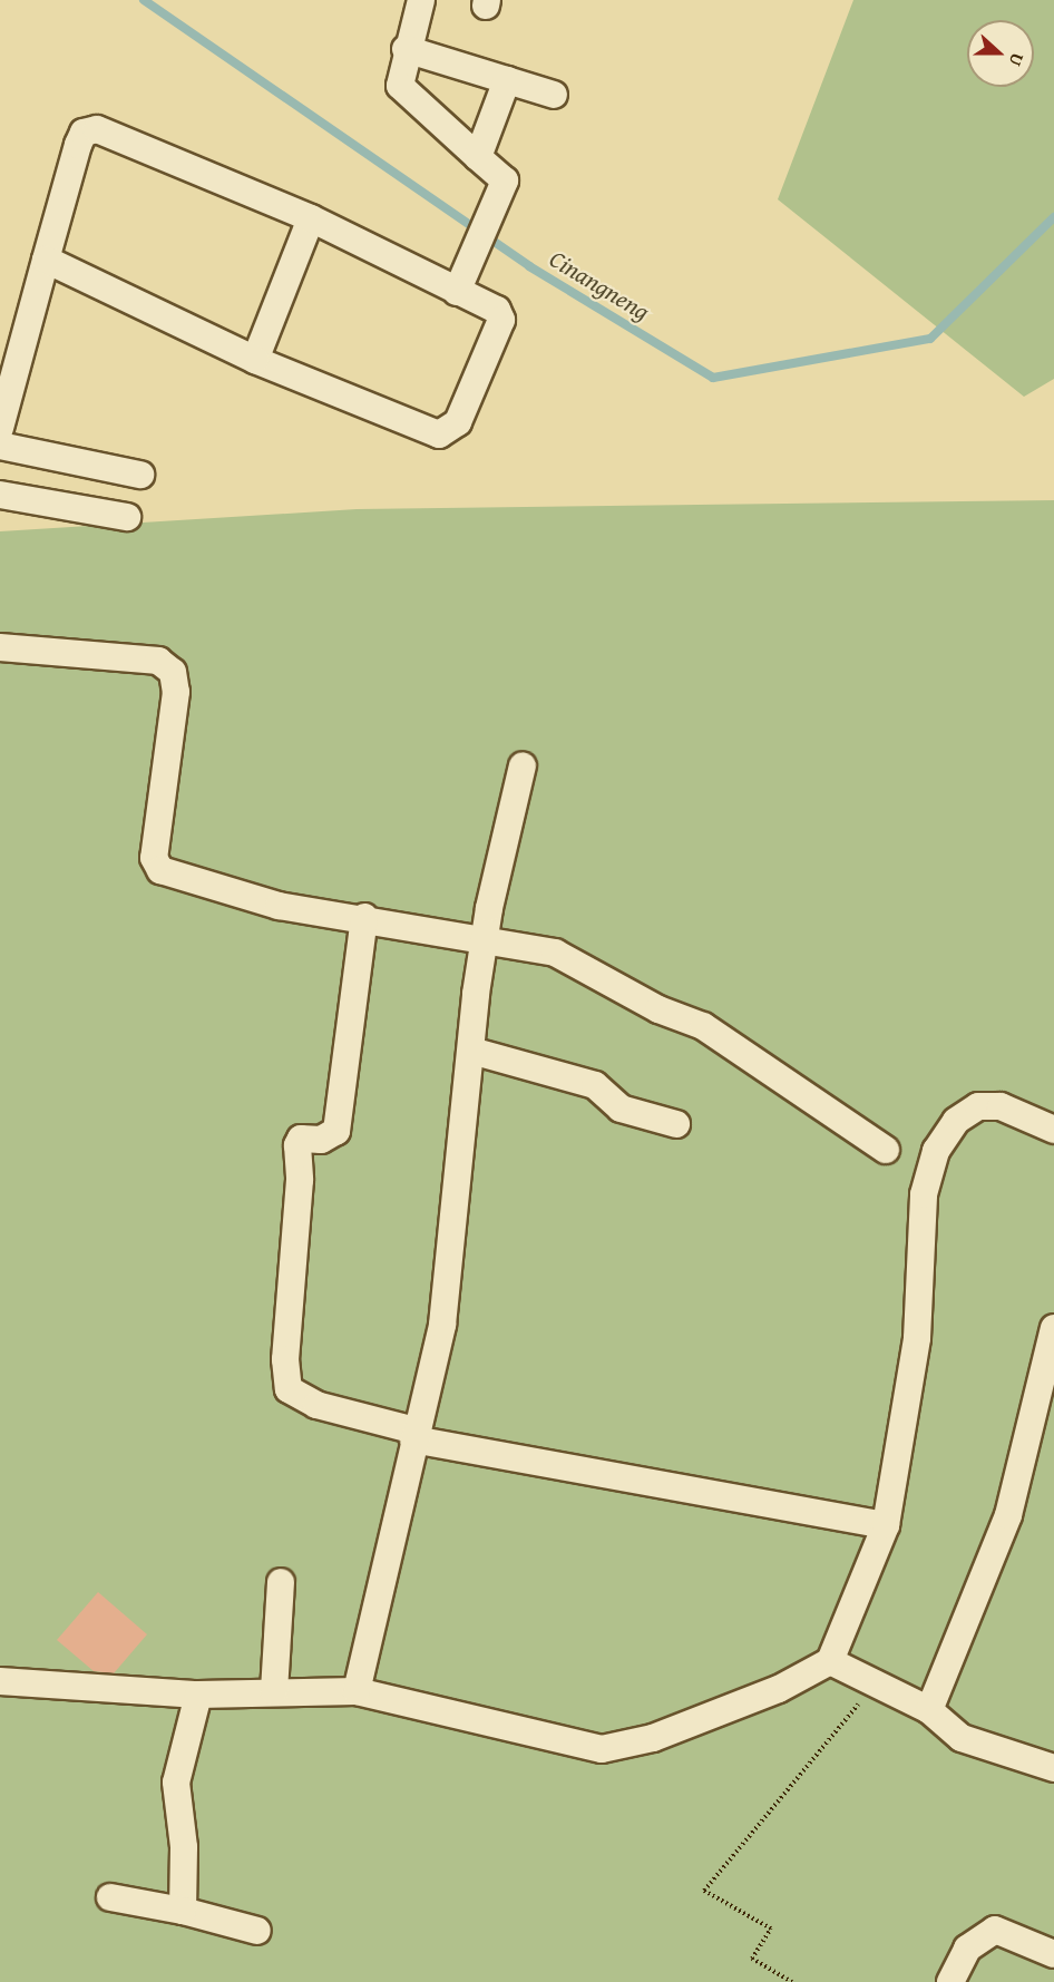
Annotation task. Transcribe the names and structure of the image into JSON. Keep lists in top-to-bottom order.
{
  "water": ["Cinangneng"],
  "north": "right"
}
